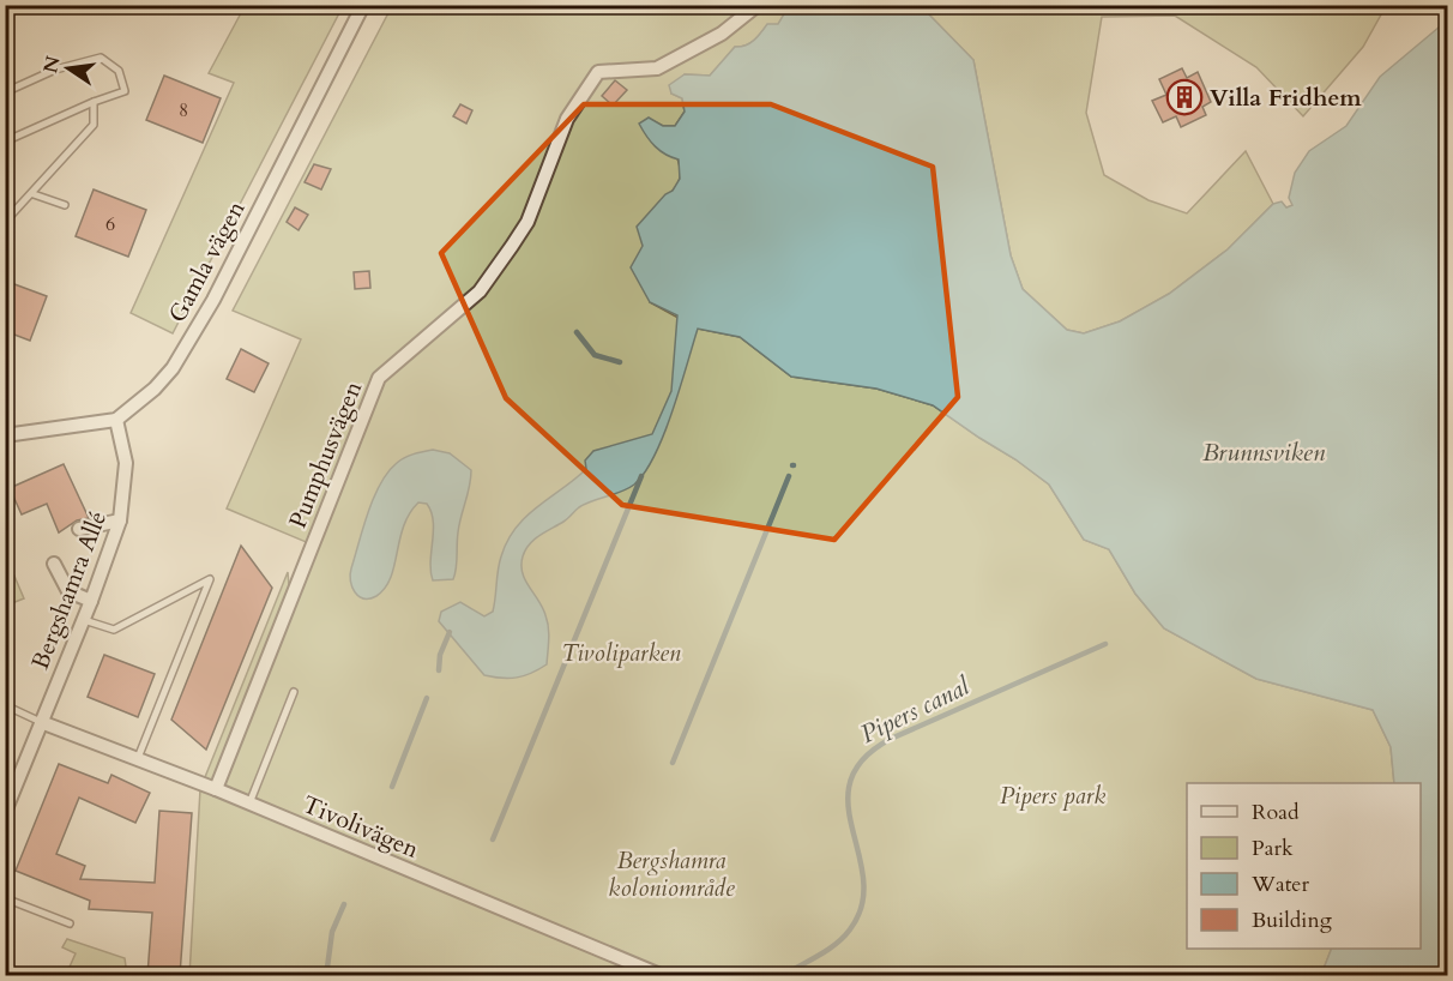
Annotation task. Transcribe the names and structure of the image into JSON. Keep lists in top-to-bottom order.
{
  "streets": {
    "street": [
      "Gamla vägen",
      "Pumphusvägen",
      "Bergshamra Allé",
      "Tivolivägen"
    ]
  },
  "crossings": [
    ["Gamla vägen", "Bergshamra Allé"],
    ["Pumphusvägen", "Tivolivägen"],
    ["Bergshamra Allé", "Tivolivägen"]
  ],
  "water": ["Brunnsviken", "Pipers canal"],
  "parks": ["Tivoliparken", "Pipers park", "Bergshamra koloniområde"],
  "places": {
    "building": ["Villa Fridhem"]
  },
  "house_numbers": ["8", "6"],
  "legend": [
    "Road",
    "Park",
    "Water",
    "Building"
  ],
  "north": "left"
}
